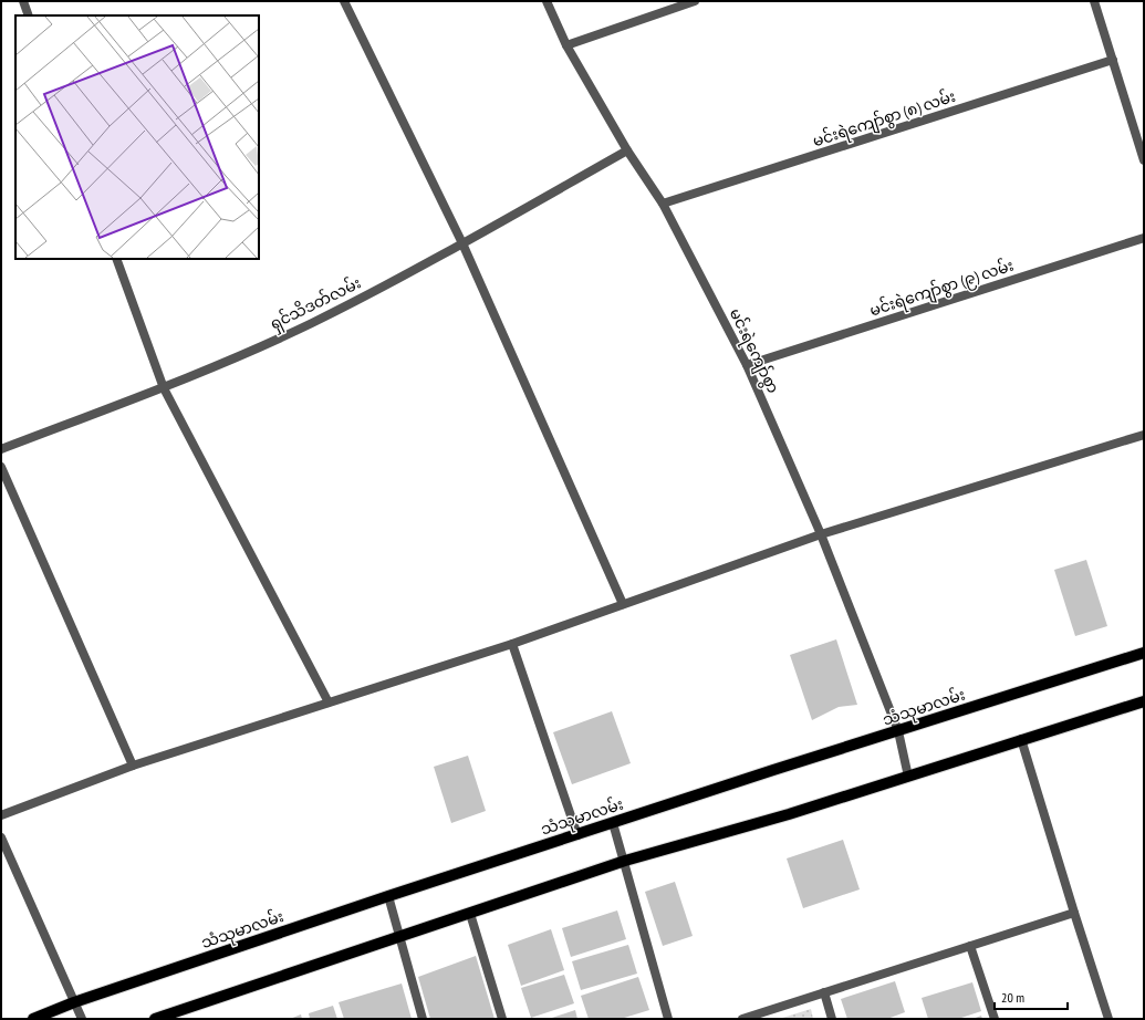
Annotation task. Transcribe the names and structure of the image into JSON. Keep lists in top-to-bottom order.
{
  "streets": {
    "main road": ["သံသုမာလမ်း"],
    "street": [
      "မင်းရဲကျော်စွာ (၈) လမ်း",
      "မင်းရဲကျော်စွာ (၉) လမ်း",
      "ရှင်သိဒတ်လမ်း",
      "မင်းရဲကျော်စွာ"
    ]
  },
  "crossings": [
    ["မင်းရဲကျော်စွာ (၈) လမ်း", "မင်းရဲကျော်စွာ"],
    ["မင်းရဲကျော်စွာ (၉) လမ်း", "မင်းရဲကျော်စွာ"],
    ["ရှင်သိဒတ်လမ်း", "မင်းရဲကျော်စွာ"],
    ["မင်းရဲကျော်စွာ", "သံသုမာလမ်း"]
  ],
  "scale_bar": "20 m"
}
